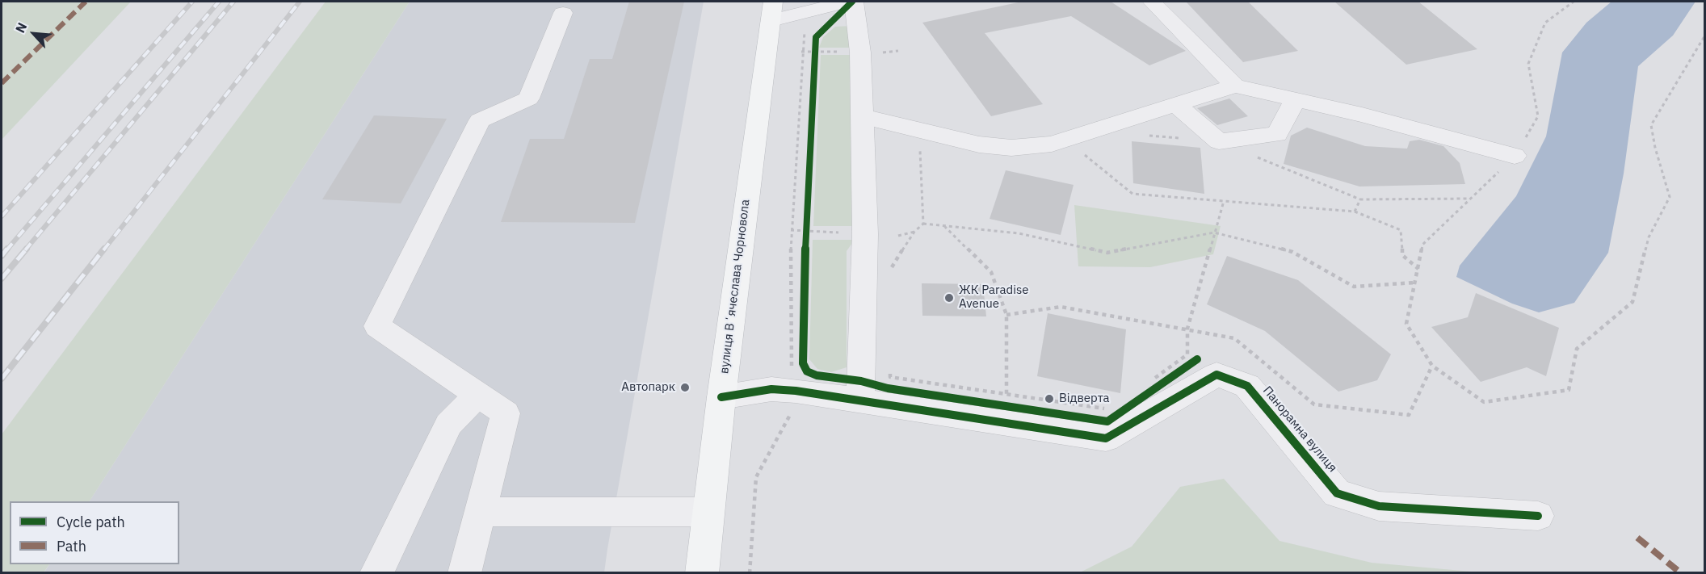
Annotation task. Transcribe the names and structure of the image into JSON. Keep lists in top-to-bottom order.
{
  "streets": {
    "main road": ["вулиця Вʼячеслава Чорновола"],
    "street": ["Панорамна вулиця"]
  },
  "crossings": [
    ["вулиця Вʼячеслава Чорновола", "Панорамна вулиця"]
  ],
  "places": ["ЖК Paradise Avenue", "Автопарк", "Відверта"],
  "legend": ["Cycle path", "Path"],
  "north": "top left"
}
